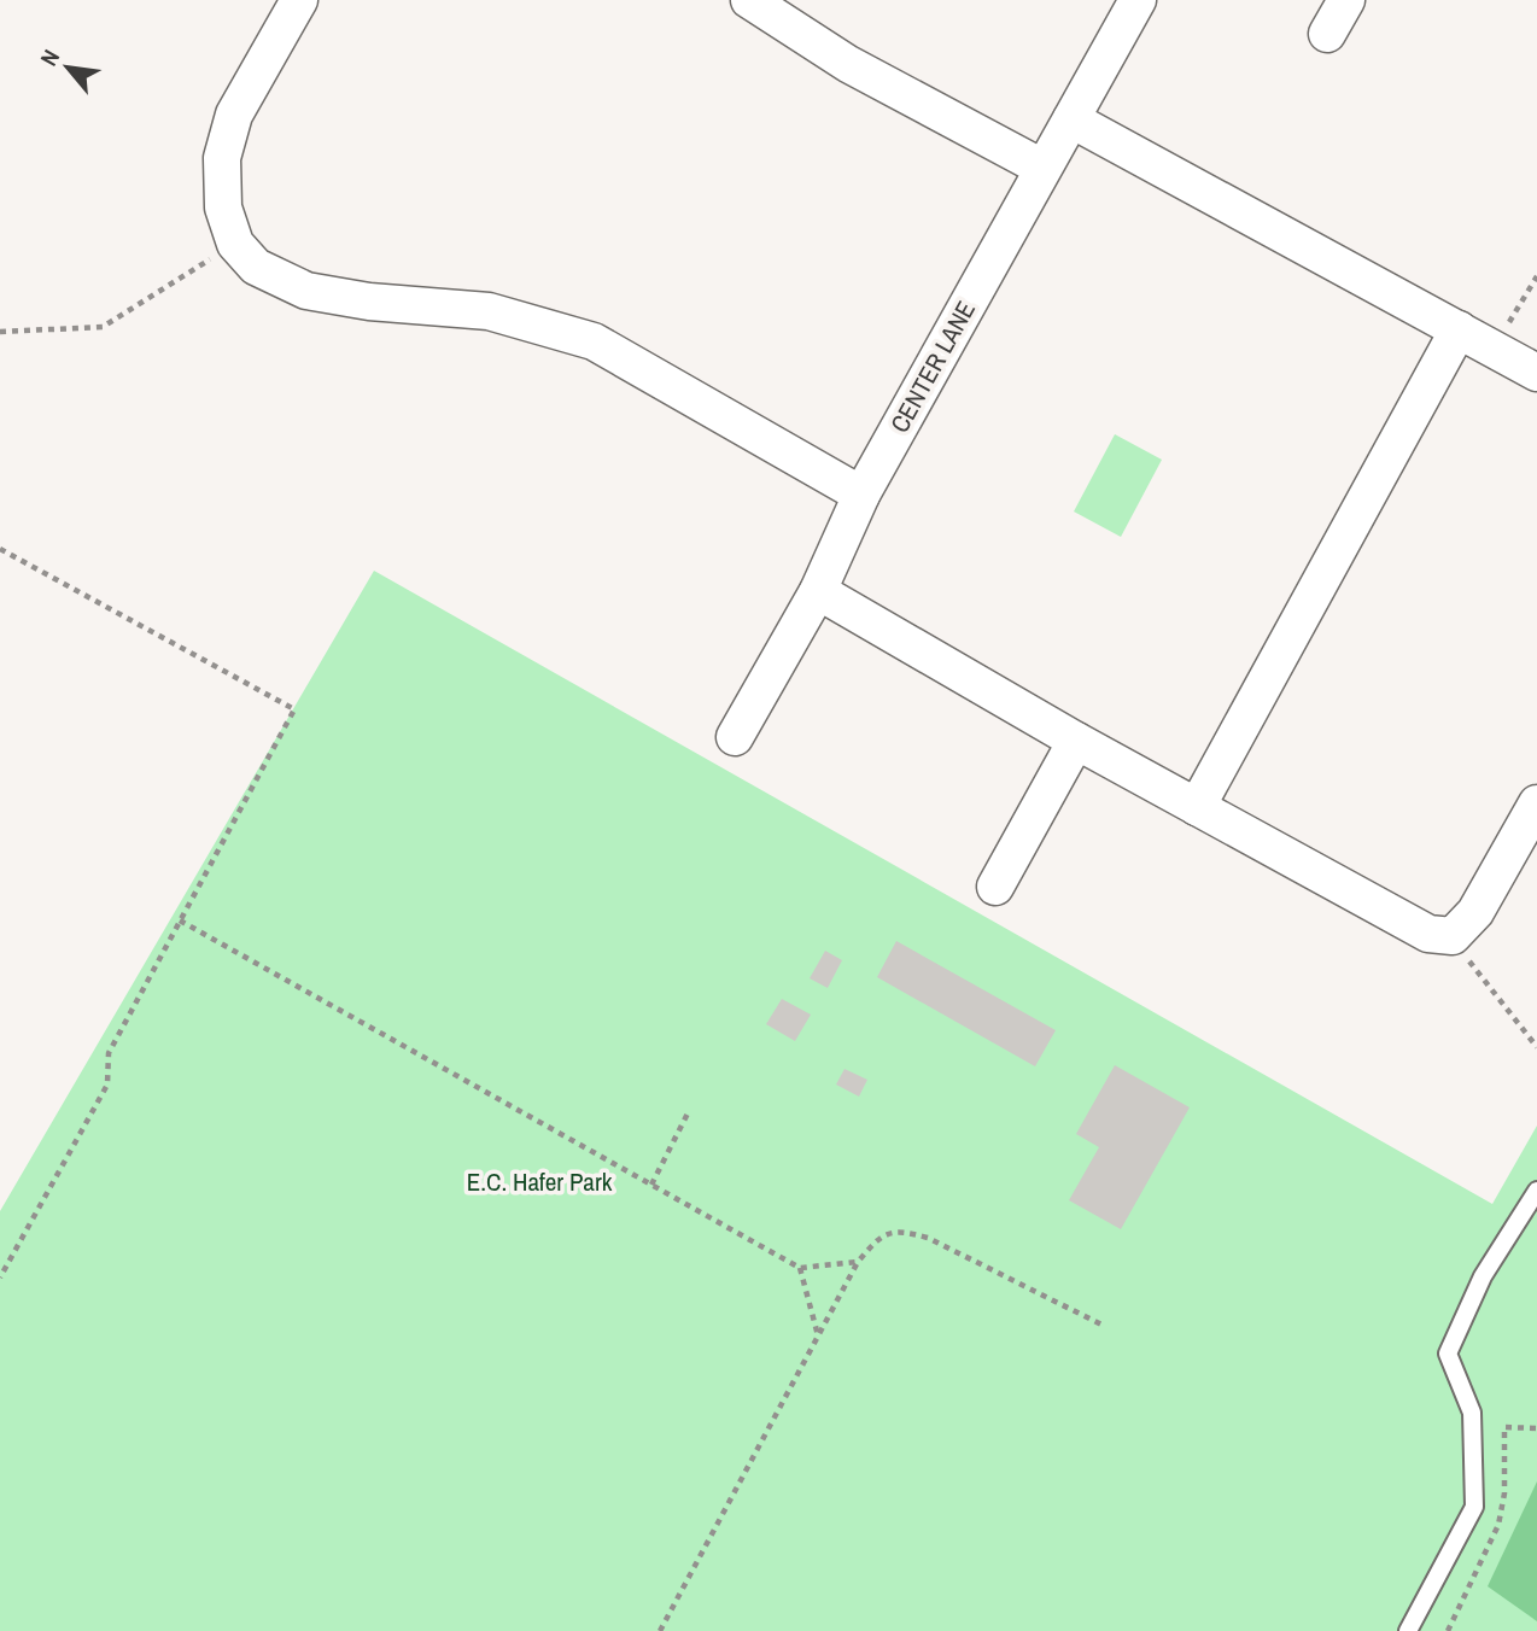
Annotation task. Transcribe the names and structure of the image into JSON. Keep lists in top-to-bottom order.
{
  "streets": {
    "street": ["CENTER LANE"]
  },
  "parks": ["E.C. Hafer Park"],
  "north": "top left"
}
